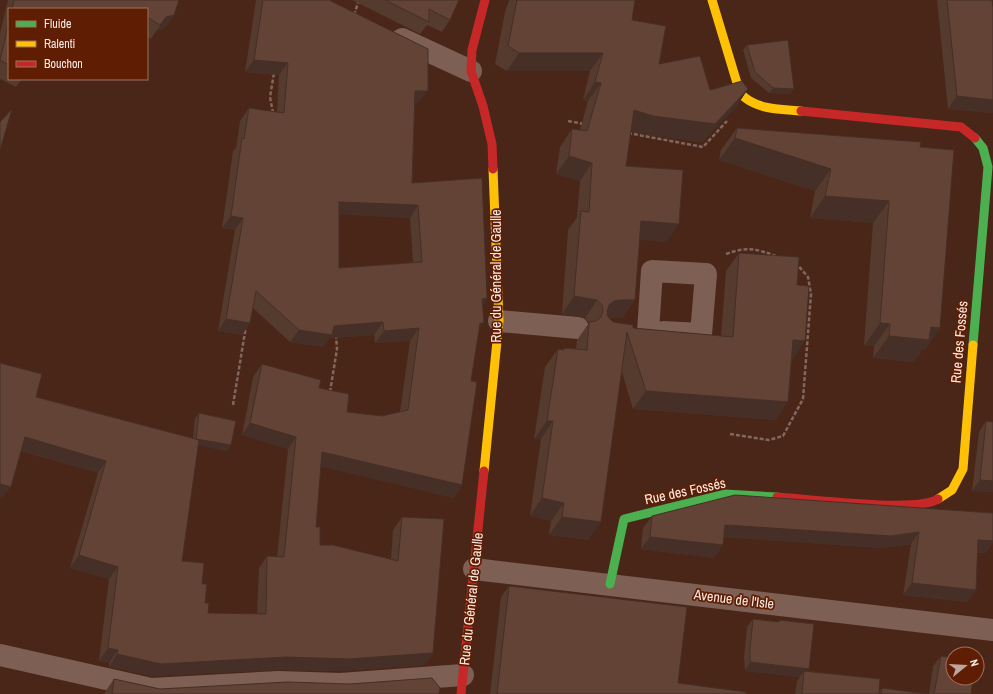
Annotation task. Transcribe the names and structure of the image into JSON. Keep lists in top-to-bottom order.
{
  "streets": {
    "street": ["Rue du Général de Gaulle", "Rue des Fossés", "Avenue de l'Isle"]
  },
  "crossings": [
    ["Rue du Général de Gaulle", "Avenue de l'Isle"],
    ["Rue des Fossés", "Avenue de l'Isle"]
  ],
  "legend": ["Fluide", "Ralenti", "Bouchon"],
  "north": "right"
}
